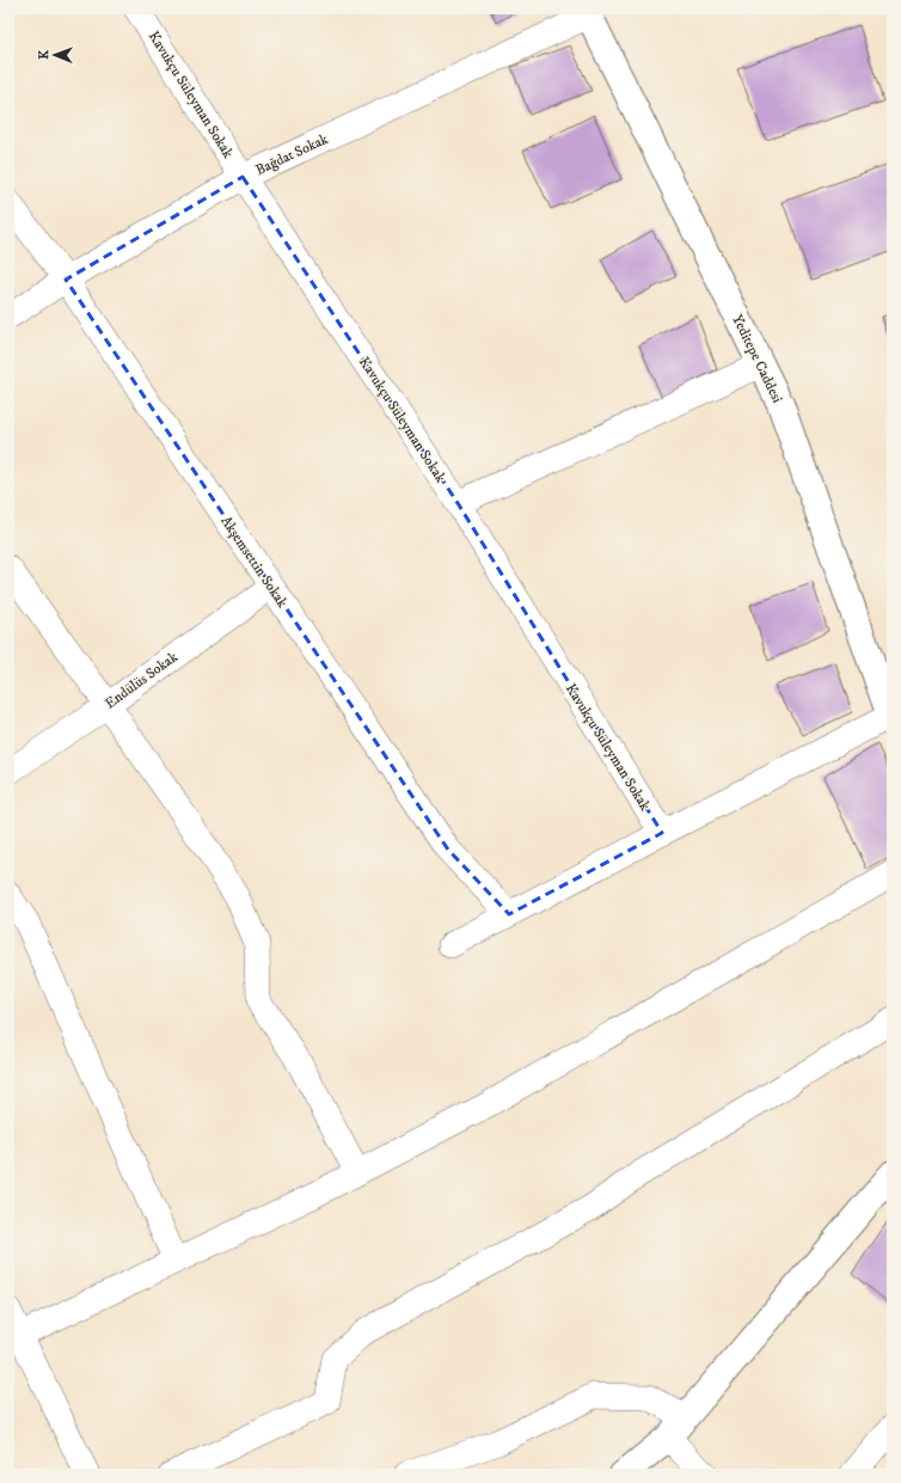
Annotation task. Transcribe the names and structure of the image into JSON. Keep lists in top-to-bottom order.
{
  "streets": {
    "street": [
      "Kavukçu Süleyman Sokak",
      "Bağdat Sokak",
      "Yeditepe Caddesi",
      "Akşemsettin Sokak",
      "Endülüs Sokak"
    ]
  },
  "crossings": [
    ["Kavukçu Süleyman Sokak", "Bağdat Sokak"],
    ["Bağdat Sokak", "Yeditepe Caddesi"],
    ["Bağdat Sokak", "Akşemsettin Sokak"],
    ["Akşemsettin Sokak", "Endülüs Sokak"]
  ],
  "north": "left"
}
